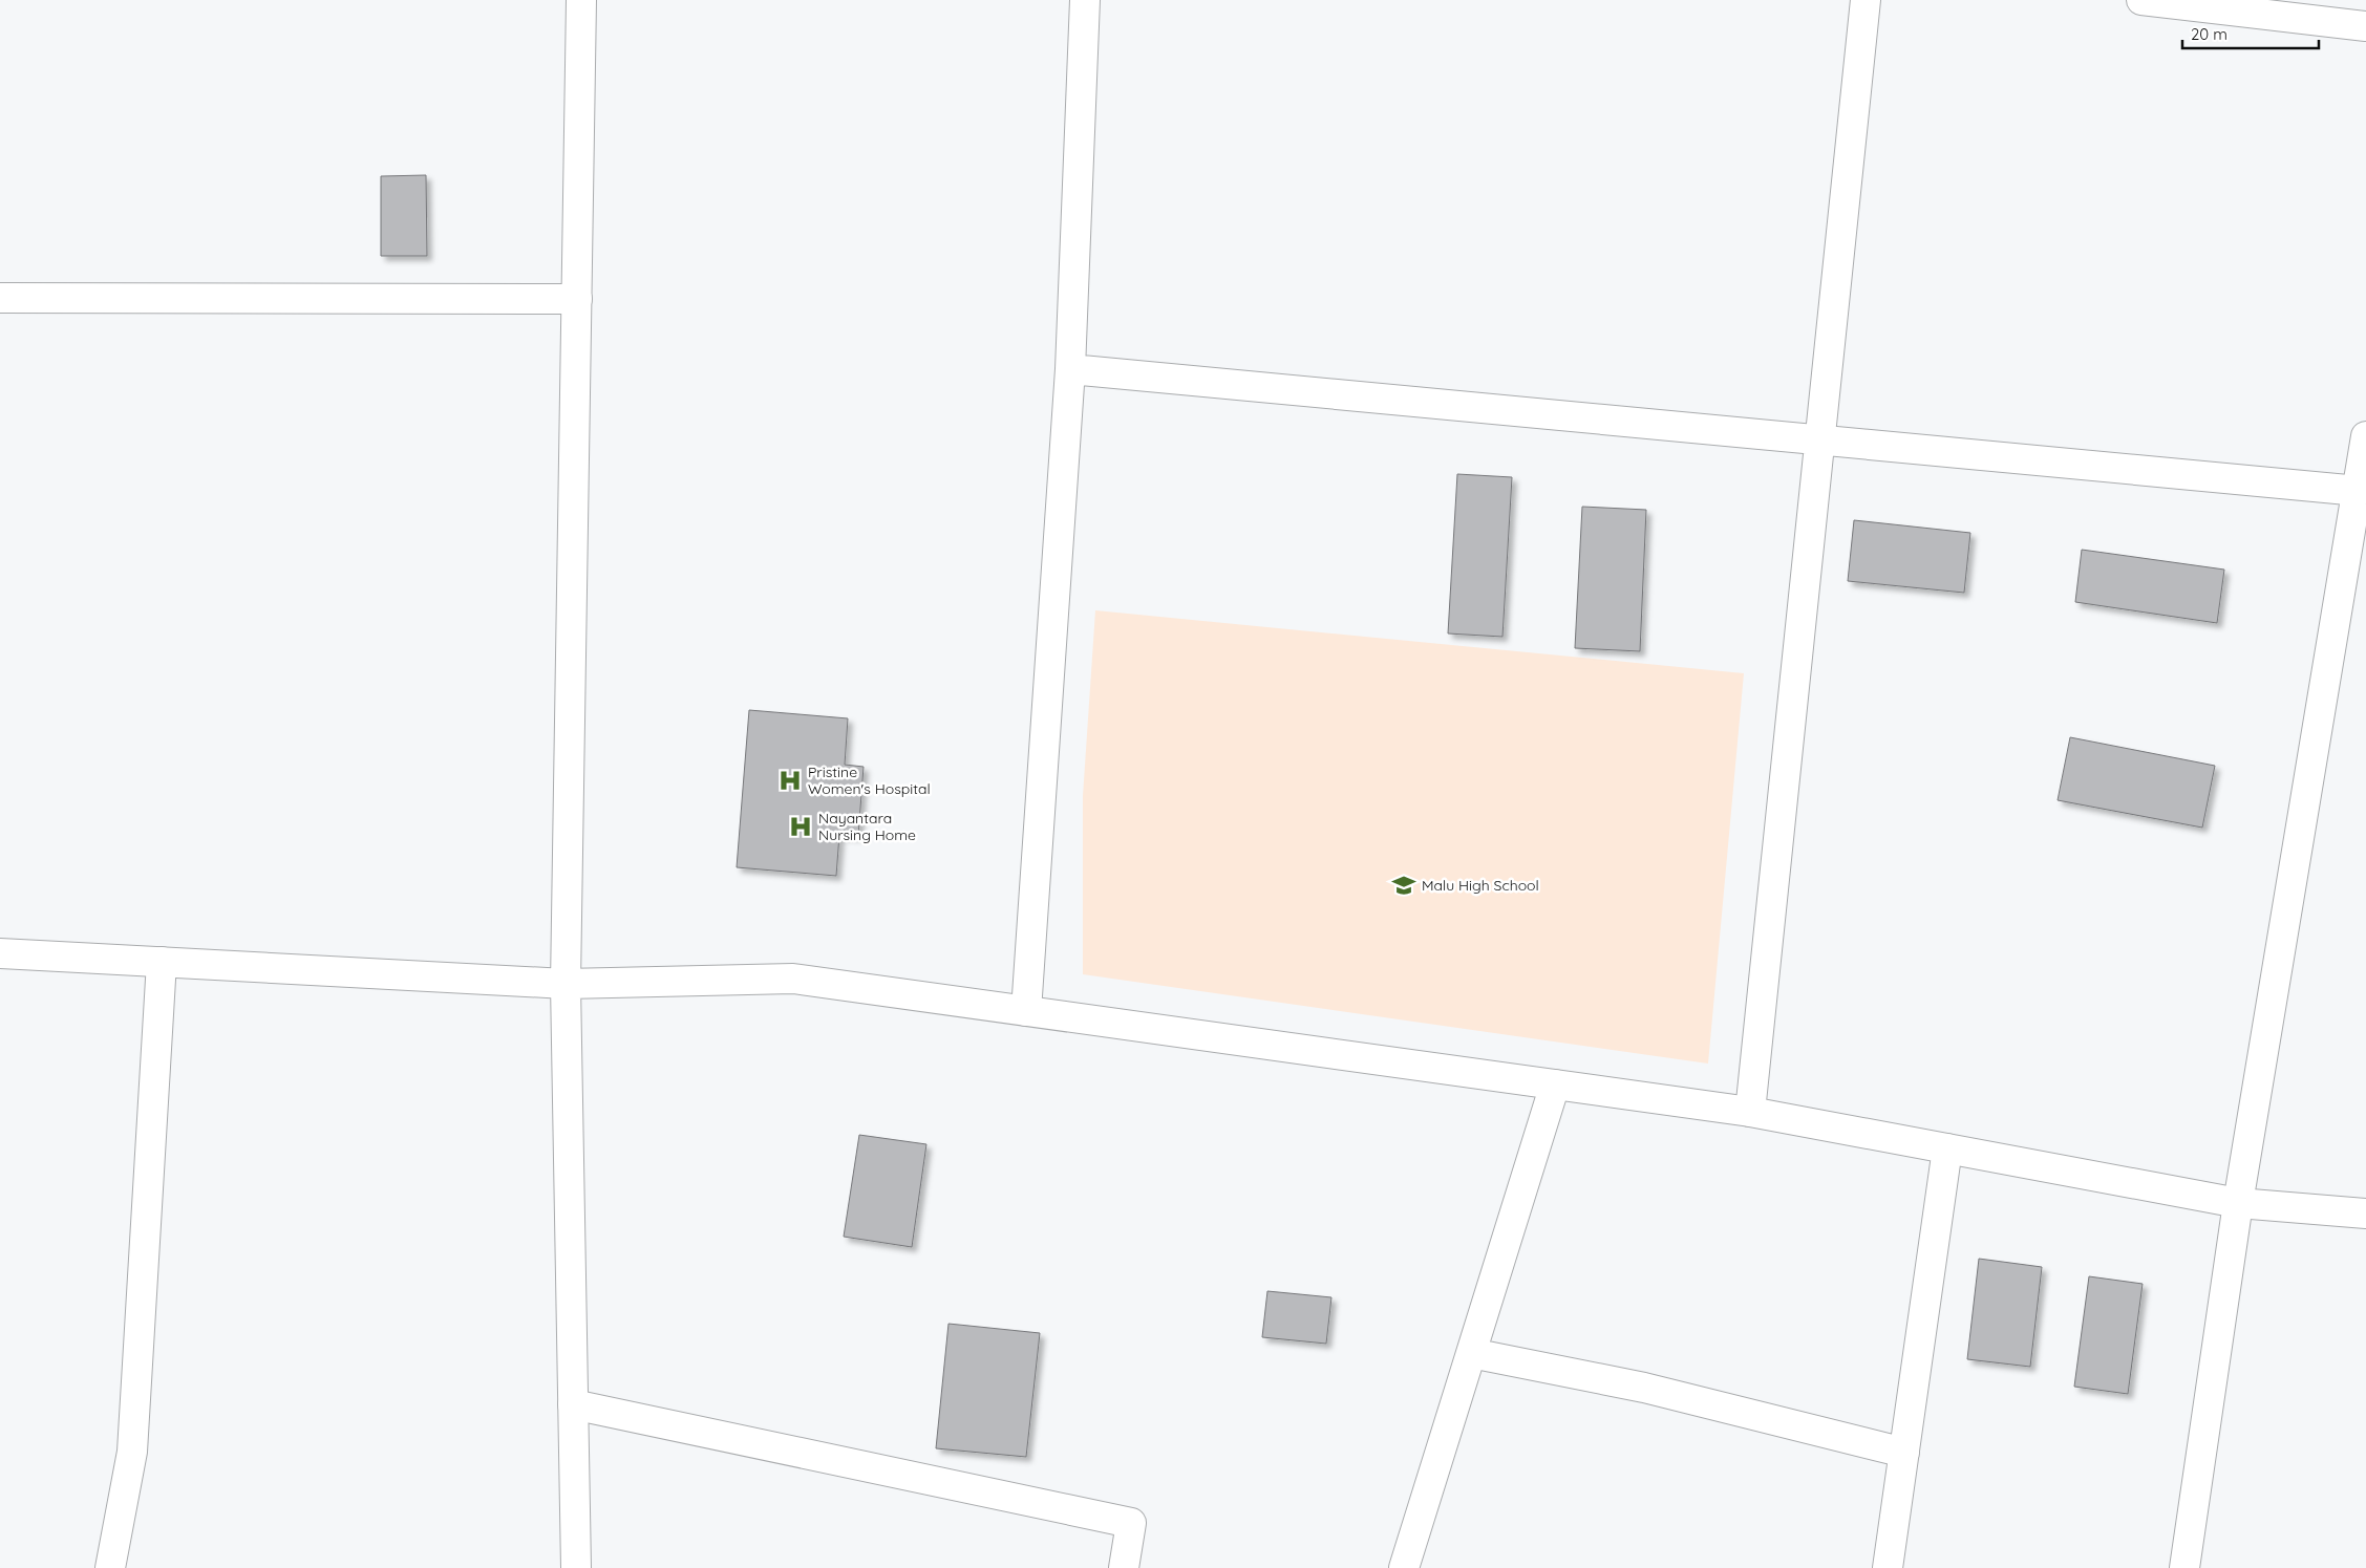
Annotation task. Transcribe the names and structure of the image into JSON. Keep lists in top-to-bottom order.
{
  "places": {
    "hospital": ["Pristine Women's Hospital", "Nayantara Nursing Home"],
    "school or university": ["Malu High School"]
  },
  "scale_bar": "20 m"
}
